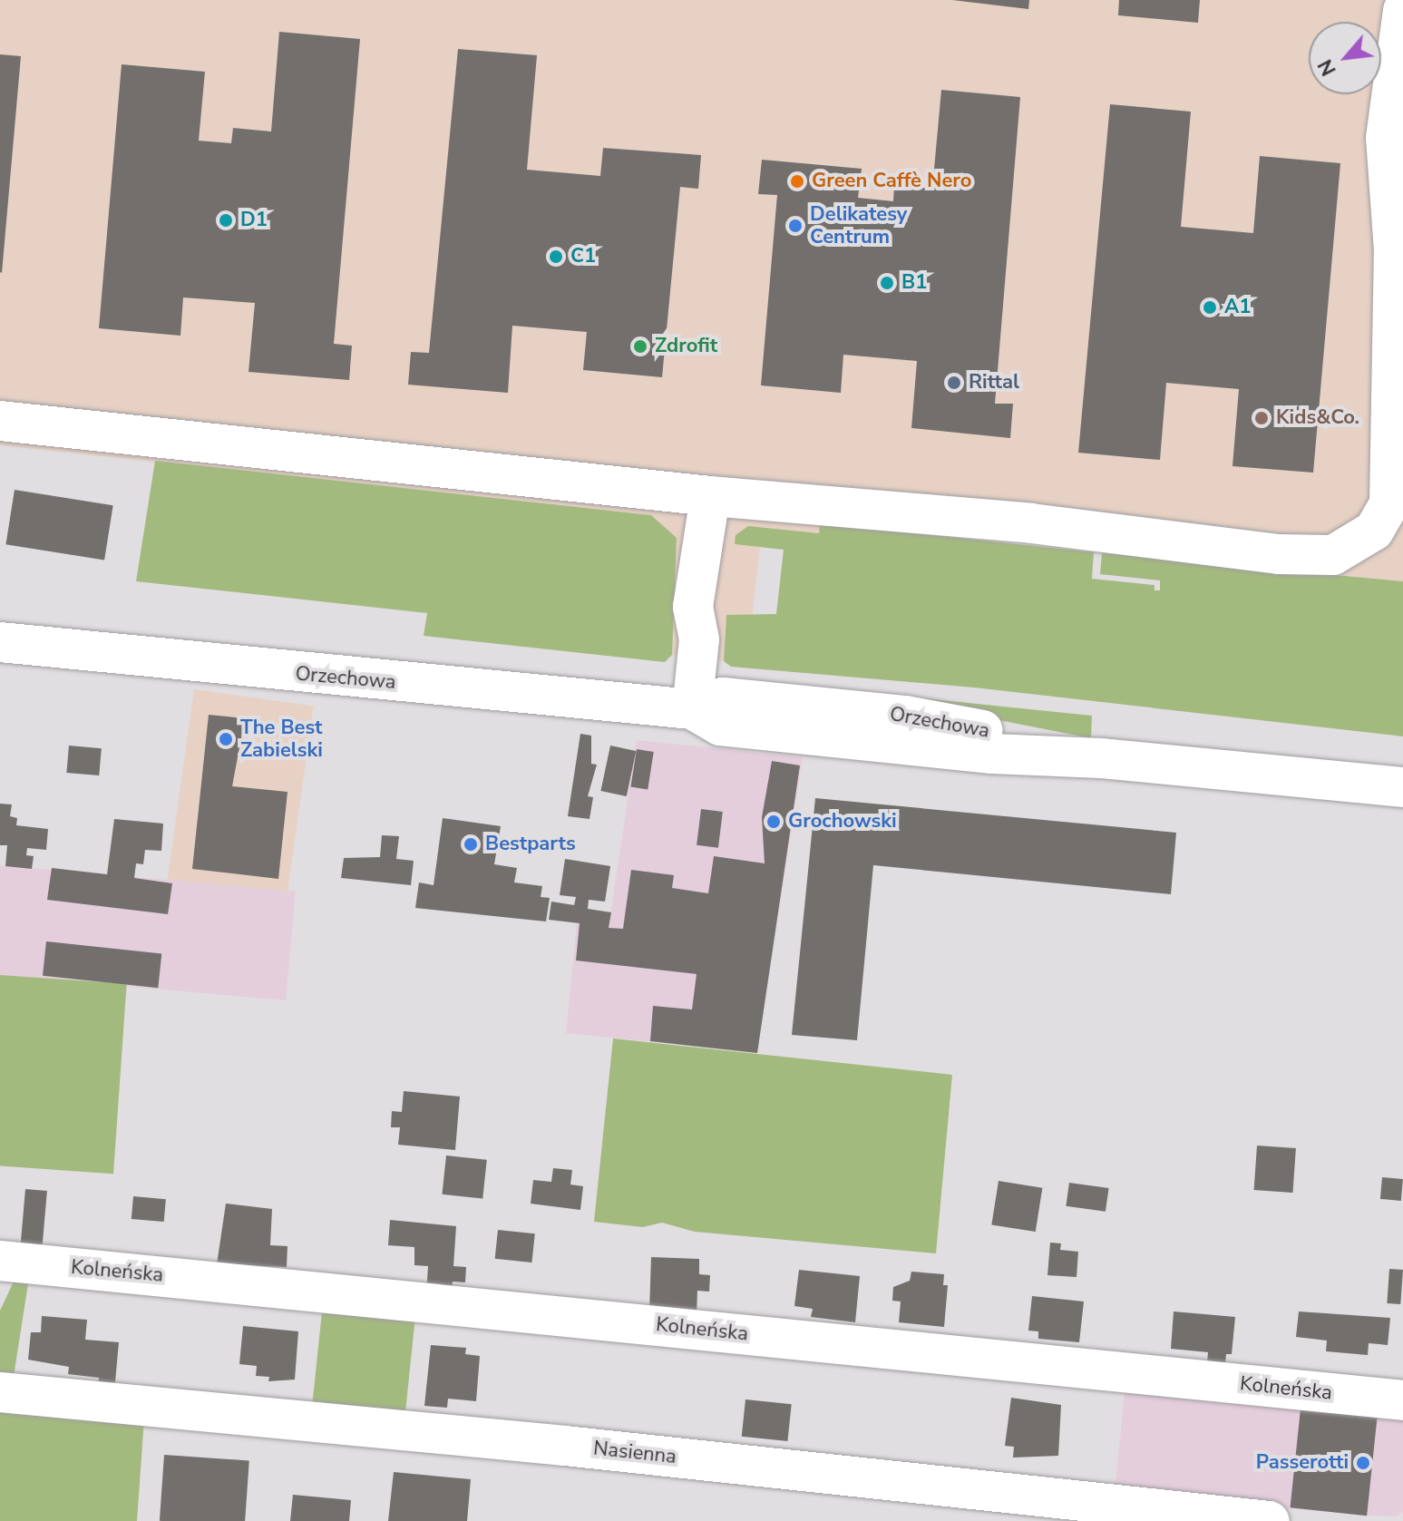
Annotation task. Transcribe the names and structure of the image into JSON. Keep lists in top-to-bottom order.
{
  "streets": {
    "street": ["Orzechowa", "Kolneńska", "Nasienna"]
  },
  "places": [
    "Green Caffè Nero",
    "D1",
    "Delikatesy Centrum",
    "C1",
    "B1",
    "A1",
    "Zdrofit",
    "Rittal",
    "Kids&Co.",
    "The Best Zabielski",
    "Grochowski",
    "Bestparts",
    "Passerotti"
  ],
  "north": "bottom left"
}
